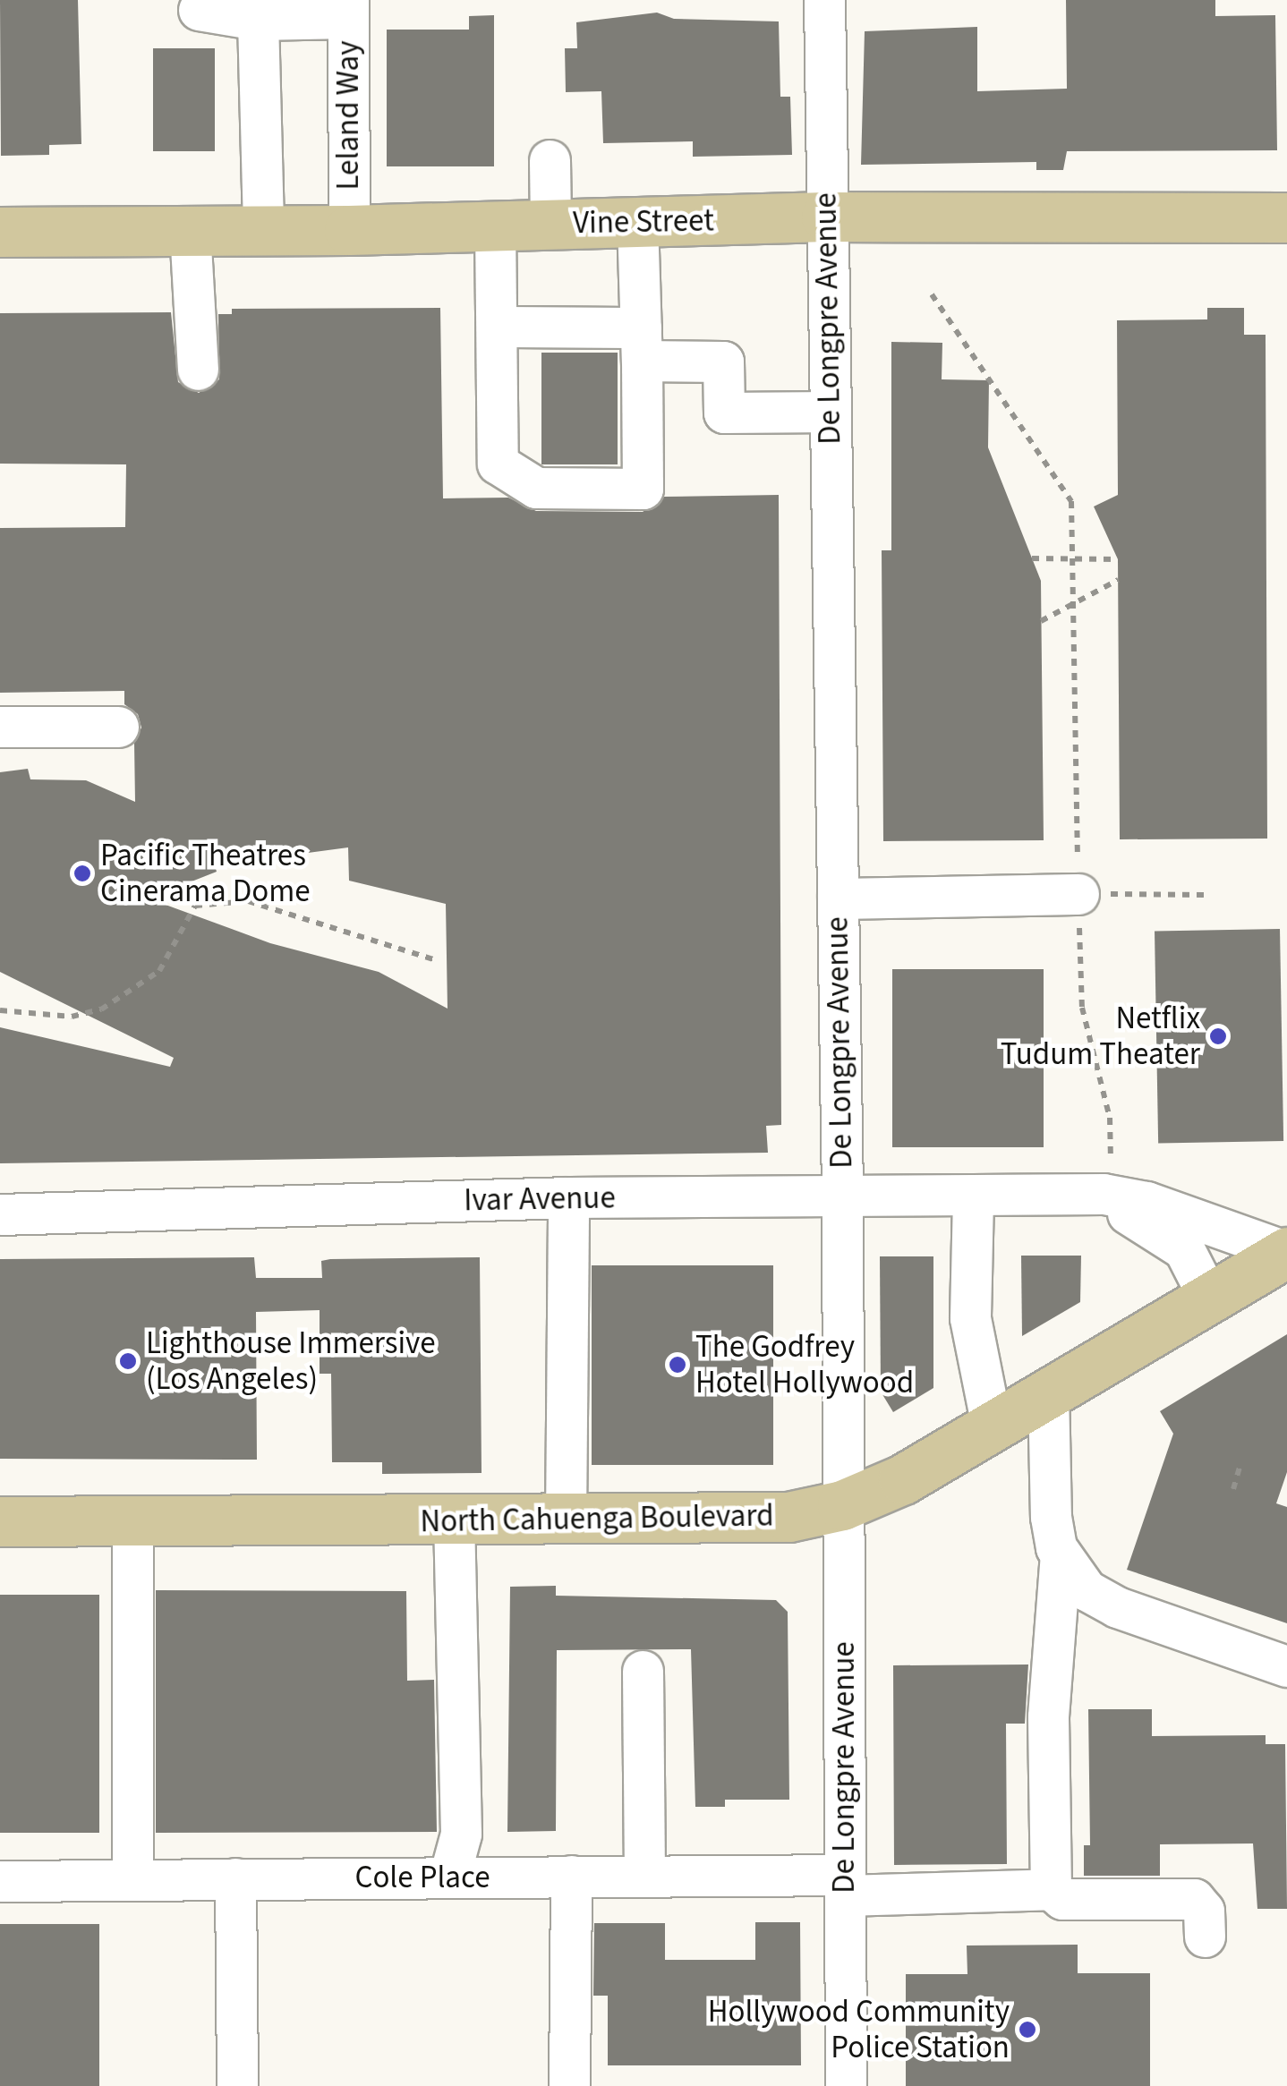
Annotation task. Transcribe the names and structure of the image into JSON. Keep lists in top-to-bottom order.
{
  "streets": {
    "main road": ["Vine Street", "North Cahuenga Boulevard"],
    "street": [
      "Leland Way",
      "De Longpre Avenue",
      "Ivar Avenue",
      "Cole Place"
    ]
  },
  "crossings": [
    ["Leland Way", "Vine Street"],
    ["Vine Street", "De Longpre Avenue"],
    ["De Longpre Avenue", "Ivar Avenue"],
    ["De Longpre Avenue", "North Cahuenga Boulevard"],
    ["De Longpre Avenue", "Cole Place"],
    ["Ivar Avenue", "North Cahuenga Boulevard"]
  ],
  "places": [
    "Pacific Theatres Cinerama Dome",
    "Netflix Tudum Theater",
    "Lighthouse Immersive (Los Angeles)",
    "The Godfrey Hotel Hollywood",
    "Hollywood Community Police Station"
  ]
}
